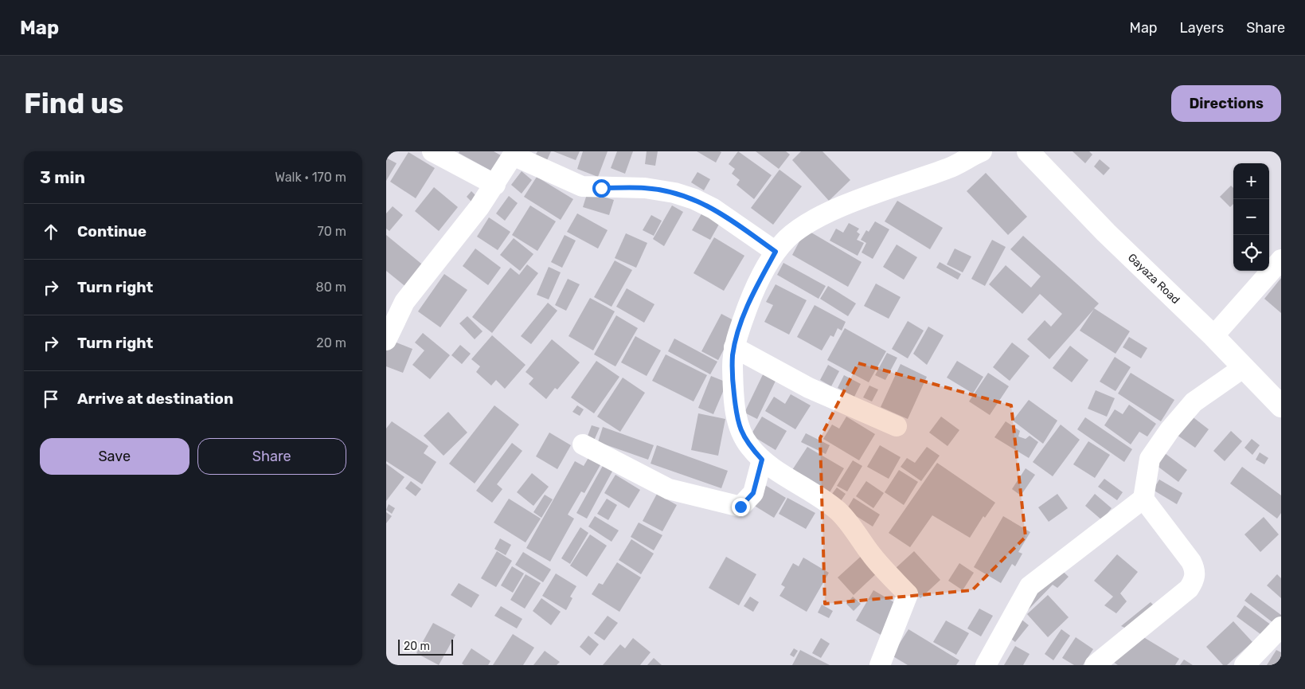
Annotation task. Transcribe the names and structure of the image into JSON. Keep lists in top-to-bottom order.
{
  "streets": {
    "main road": ["Gayaza Road"]
  },
  "scale_bar": "20 m",
  "page": {
    "header": "Map",
    "nav": ["Map", "Layers", "Share"],
    "buttons": [
      "Directions",
      ["Save", "Share"]
    ],
    "title": "Find us",
    "heading": ["3 min", "Walk · 170 m"],
    "map_buttons": ["+", "−"],
    "list": [
      ["Continue", "70 m"],
      ["Turn right", "80 m"],
      ["Turn right", "20 m"],
      "Arrive at destination"
    ],
    "scale": "20 m"
  }
}
